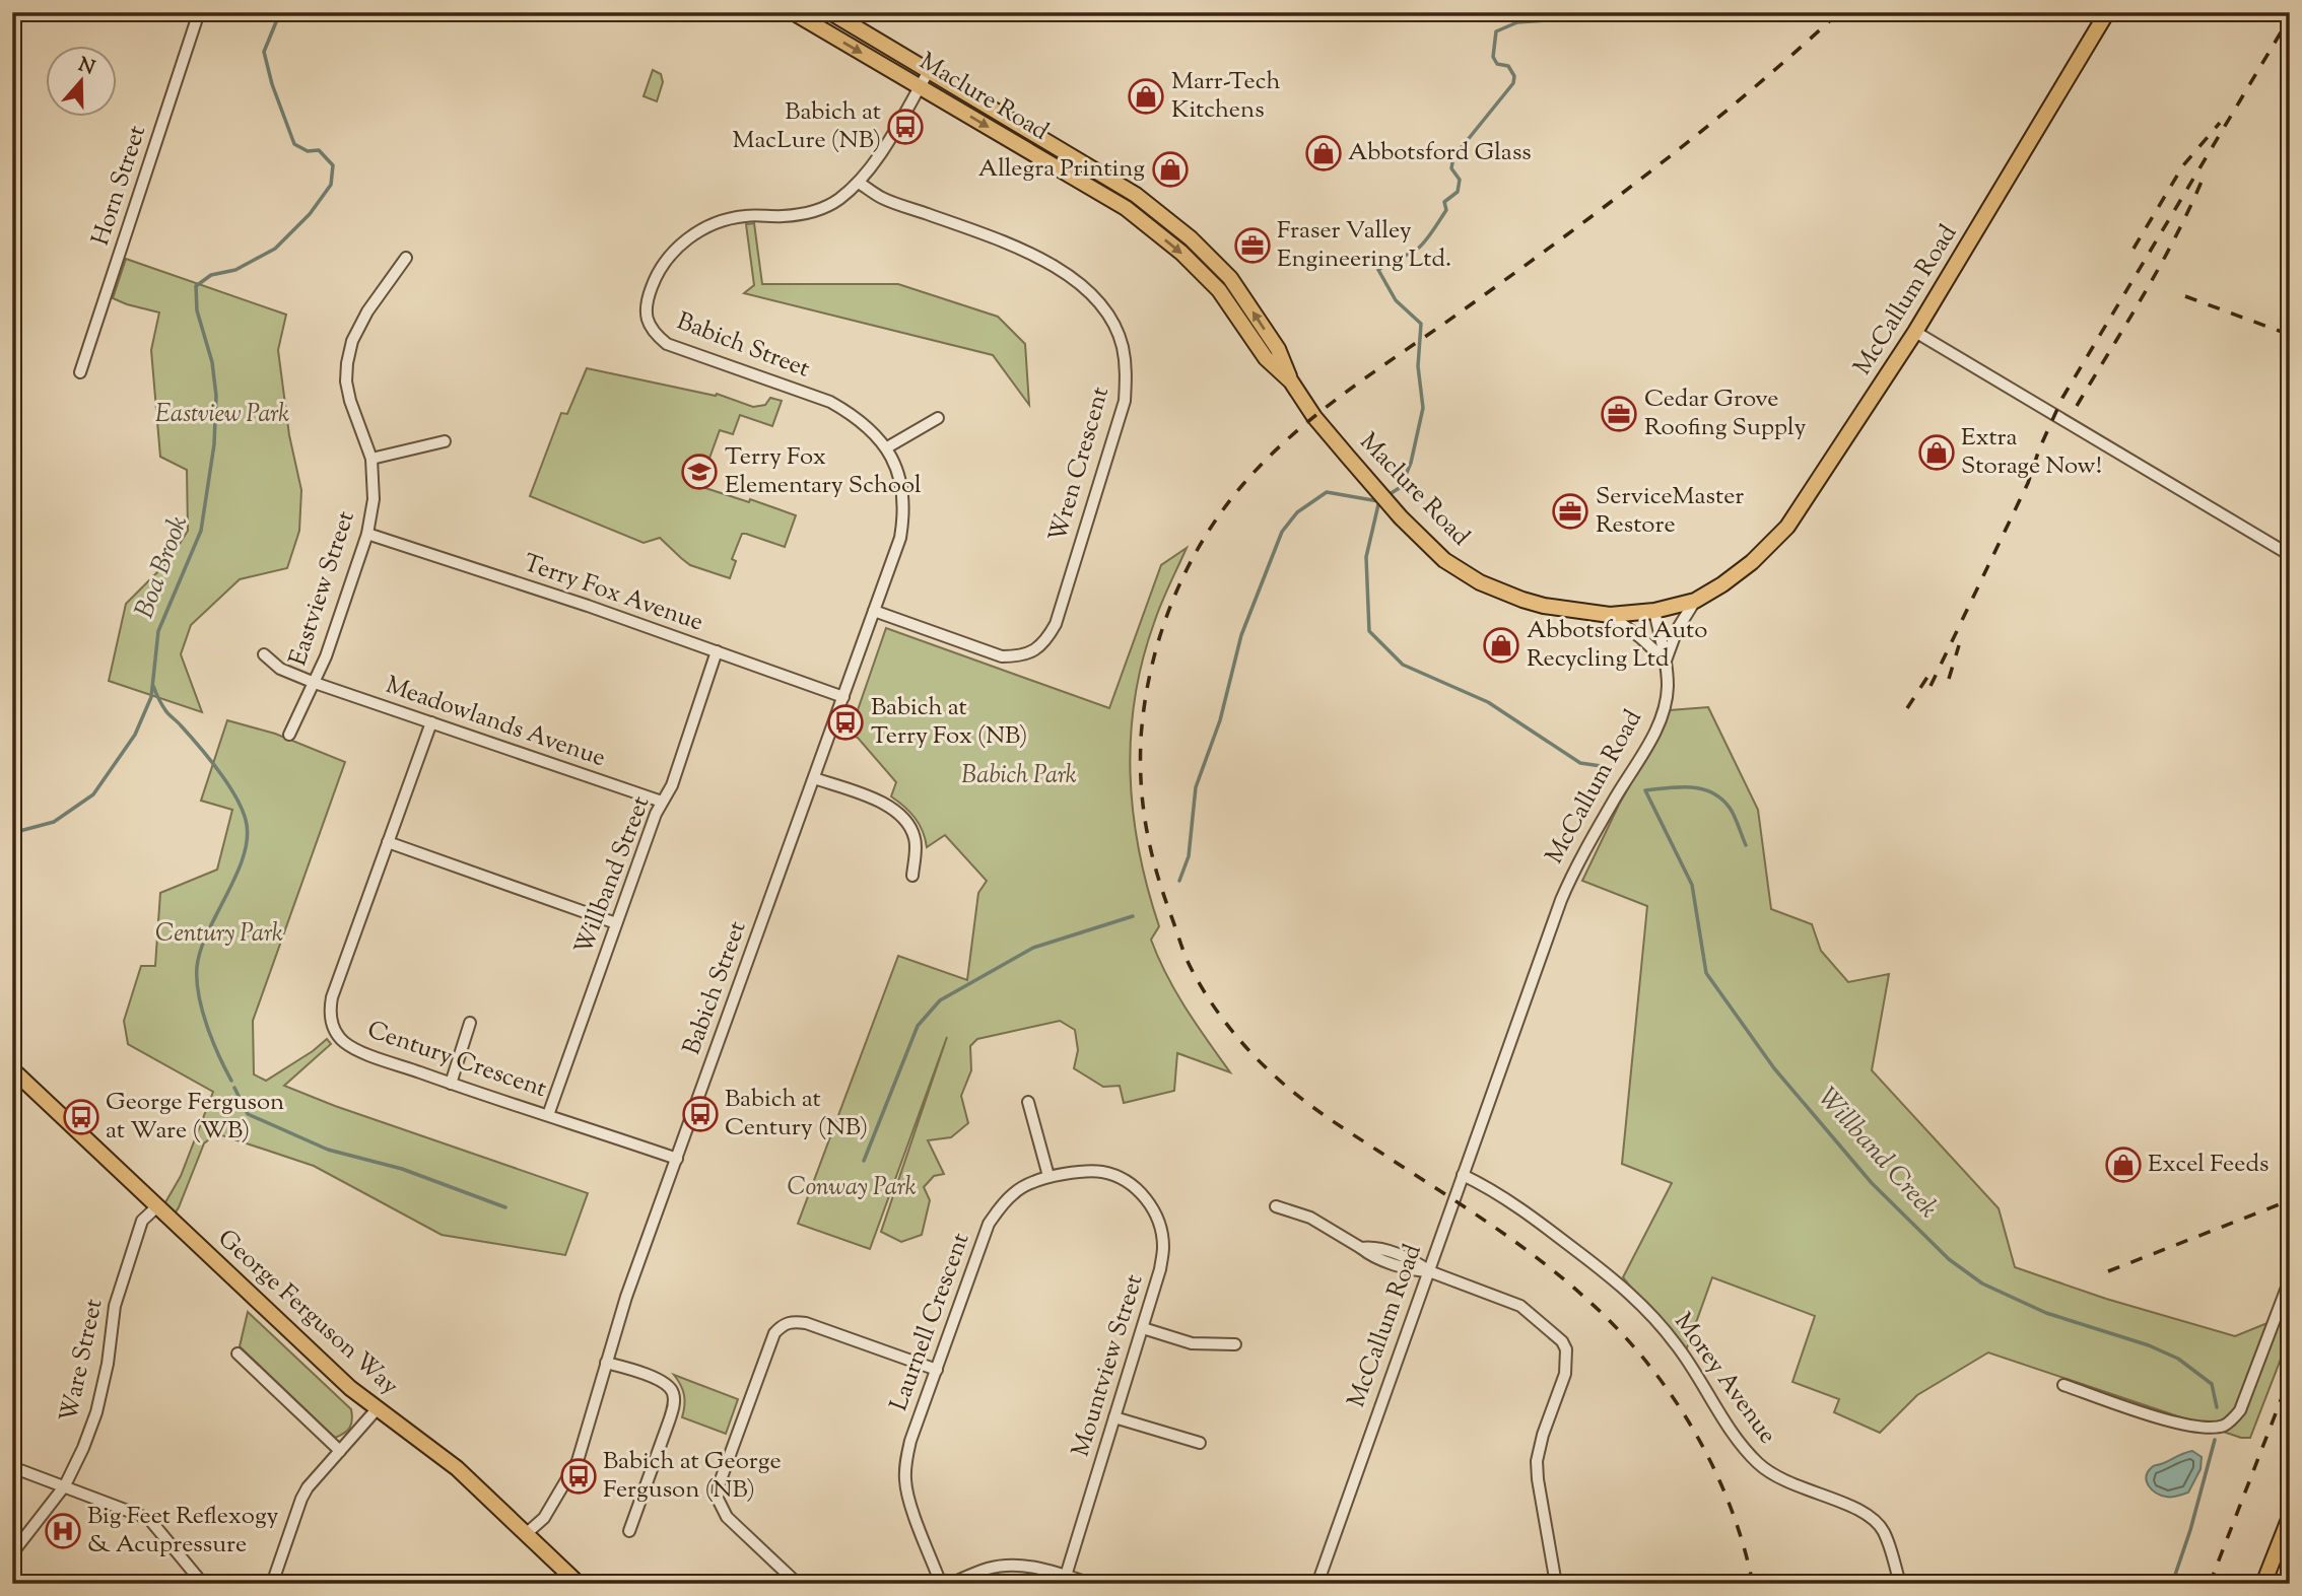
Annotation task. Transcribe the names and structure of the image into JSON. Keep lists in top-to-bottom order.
{
  "streets": {
    "main road": ["Maclure Road", "McCallum Road", "George Ferguson Way"],
    "street": [
      "Horn Street",
      "Babich Street",
      "Wren Crescent",
      "Eastview Street",
      "Terry Fox Avenue",
      "Meadowlands Avenue",
      "Willband Street",
      "Century Crescent",
      "Laurnell Crescent",
      "Ware Street",
      "Mountview Street",
      "Morey Avenue"
    ]
  },
  "crossings": [
    ["Maclure Road", "McCallum Road"],
    ["Maclure Road", "Babich Street"],
    ["McCallum Road", "Morey Avenue"],
    ["Babich Street", "Wren Crescent"],
    ["Babich Street", "Terry Fox Avenue"],
    ["Babich Street", "Century Crescent"],
    ["Babich Street", "George Ferguson Way"],
    ["Eastview Street", "Terry Fox Avenue"],
    ["Eastview Street", "Meadowlands Avenue"],
    ["Terry Fox Avenue", "Willband Street"],
    ["Meadowlands Avenue", "Willband Street"],
    ["Meadowlands Avenue", "Century Crescent"],
    ["Willband Street", "Century Crescent"],
    ["George Ferguson Way", "Ware Street"],
    ["Laurnell Crescent", "Mountview Street"]
  ],
  "water": ["Boa Brook", "Willband Creek"],
  "parks": [
    "Eastview Park",
    "Babich Park",
    "Century Park",
    "Conway Park"
  ],
  "places": {
    "shop": [
      "Marr-Tech Kitchens",
      "Abbotsford Glass",
      "Allegra Printing",
      "Extra Storage Now!",
      "Abbotsford Auto Recycling Ltd",
      "Excel Feeds"
    ],
    "bus stop": [
      "Babich at MacLure (NB)",
      "Babich at Terry Fox (NB)",
      "Babich at Century (NB)",
      "George Ferguson at Ware (WB)",
      "Babich at George Ferguson (NB)"
    ],
    "office": ["Fraser Valley Engineering Ltd.", "Cedar Grove Roofing Supply", "ServiceMaster Restore"],
    "school or university": ["Terry Fox Elementary School"],
    "hospital": ["Big Feet Reflexogy & Acupressure"]
  },
  "north": "top"
}
